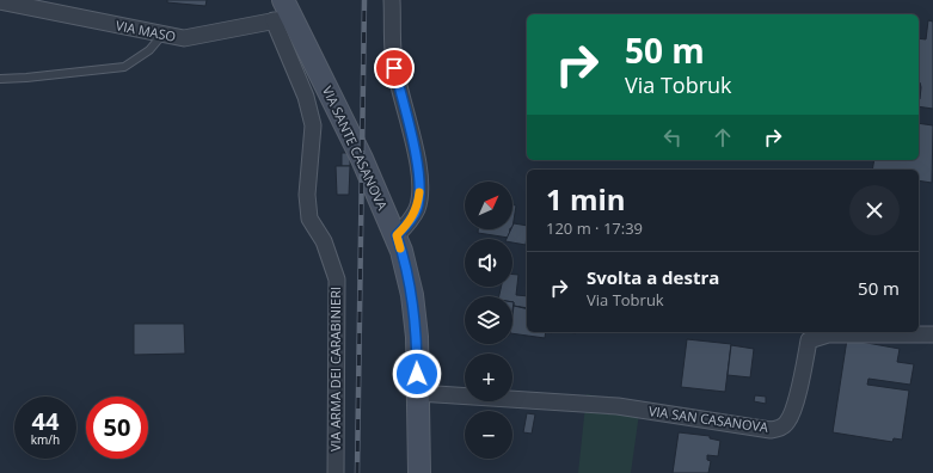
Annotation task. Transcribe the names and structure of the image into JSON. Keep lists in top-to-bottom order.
{
  "streets": {
    "main road": ["VIA SANTE CASANOVA"],
    "street": ["VIA MASO", "VIA ARMA DEI CARABINIERI", "VIA SAN CASANOVA"]
  },
  "crossings": [
    ["VIA MASO", "VIA SANTE CASANOVA"],
    ["VIA MASO", "VIA ARMA DEI CARABINIERI"],
    ["VIA SANTE CASANOVA", "VIA ARMA DEI CARABINIERI"],
    ["VIA SANTE CASANOVA", "VIA SAN CASANOVA"]
  ],
  "north": "top right",
  "page": {
    "turn": ["50 m", "Via Tobruk"],
    "heading": ["1 min", "120 m · 17:39"],
    "map_buttons": ["+", "−"],
    "list": [
      {
        "name": "Svolta a destra",
        "note": "Via Tobruk",
        "value": "50 m"
      }
    ],
    "speed": "44 km/h",
    "limit": "50"
  }
}
